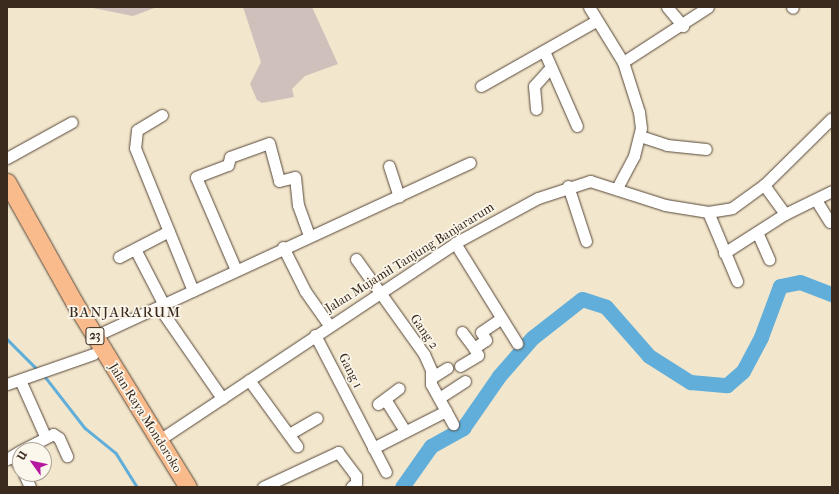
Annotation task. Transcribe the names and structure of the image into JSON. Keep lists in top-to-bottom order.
{
  "streets": {
    "highway": ["23", "Jalan Raya Mondoroko"],
    "street": ["Jalan Mujamil Tanjung Banjararum", "Gang 2", "Gang 1"]
  },
  "crossings": [
    ["Jalan Mujamil Tanjung Banjararum", "Gang 2"],
    ["Jalan Mujamil Tanjung Banjararum", "Gang 1"],
    ["Jalan Mujamil Tanjung Banjararum", "Jalan Raya Mondoroko"]
  ],
  "districts": ["BANJARARUM"],
  "north": "top left"
}
